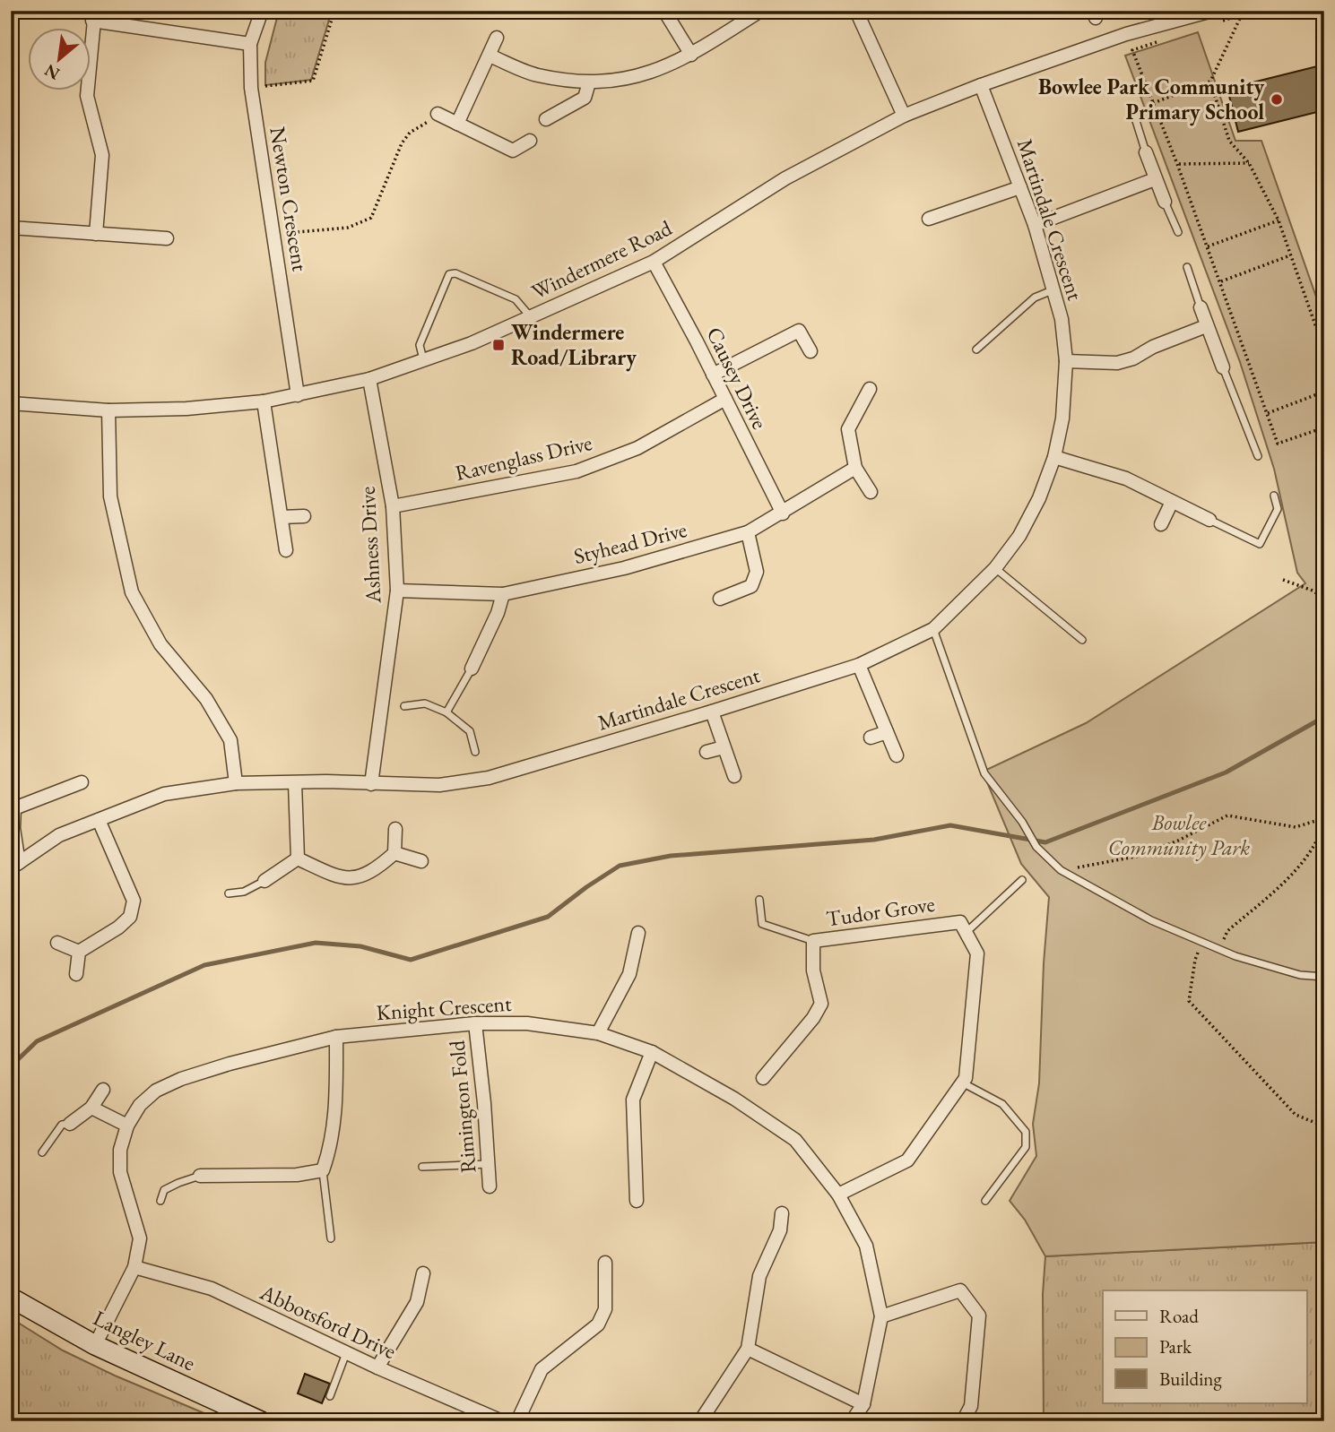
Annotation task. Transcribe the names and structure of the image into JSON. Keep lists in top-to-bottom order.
{
  "streets": {
    "street": [
      "Newton Crescent",
      "Martindale Crescent",
      "Windermere Road",
      "Causey Drive",
      "Ravenglass Drive",
      "Styhead Drive",
      "Ashness Drive",
      "Tudor Grove",
      "Knight Crescent",
      "Rimington Fold",
      "Abbotsford Drive",
      "Langley Lane"
    ]
  },
  "crossings": [
    ["Newton Crescent", "Windermere Road"],
    ["Martindale Crescent", "Windermere Road"],
    ["Martindale Crescent", "Ashness Drive"],
    ["Windermere Road", "Causey Drive"],
    ["Windermere Road", "Ashness Drive"],
    ["Causey Drive", "Ravenglass Drive"],
    ["Causey Drive", "Styhead Drive"],
    ["Ravenglass Drive", "Ashness Drive"],
    ["Styhead Drive", "Ashness Drive"],
    ["Knight Crescent", "Rimington Fold"],
    ["Knight Crescent", "Abbotsford Drive"],
    ["Knight Crescent", "Langley Lane"]
  ],
  "parks": ["Bowlee Community Park"],
  "places": {
    "other": ["Bowlee Park Community Primary School"],
    "transit": ["Windermere Road/Library"]
  },
  "legend": ["Road", "Park", "Building"],
  "north": "bottom left"
}
